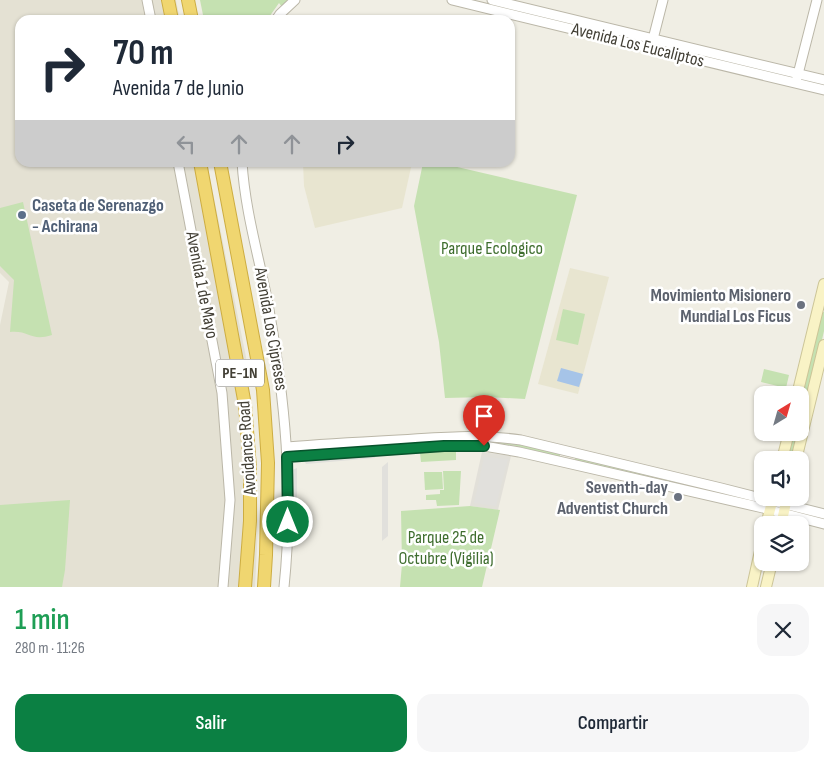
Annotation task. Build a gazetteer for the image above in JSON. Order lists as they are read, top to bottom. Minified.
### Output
{"streets":{"highway":["PE-1N","Avoidance Road"],"street":["Avenida Los Eucaliptos","Avenida 1 de Mayo","Avenida Los Cipreses"]},"parks":["Parque Ecologico","Parque 25 de Octubre (Vigilia)"],"places":["Caseta de Serenazgo - Achirana","Movimiento Misionero Mundial Los Ficus","Seventh-day Adventist Church"],"north":"top right","page":{"turn":["70 m","Avenida 7 de Junio"],"heading":["1 min","280 m · 11:26"],"buttons":["Salir","Compartir"]}}
